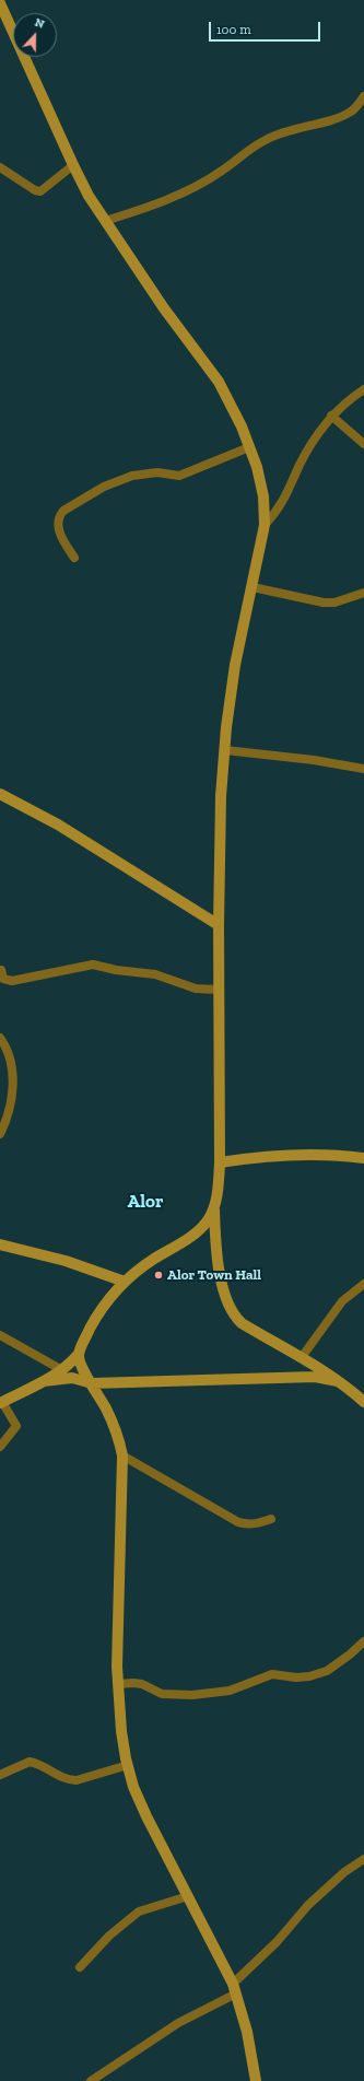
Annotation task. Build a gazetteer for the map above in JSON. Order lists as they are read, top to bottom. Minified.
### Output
{"districts":["Alor"],"places":["Alor Town Hall"],"scale_bar":"100 m","north":"top"}
